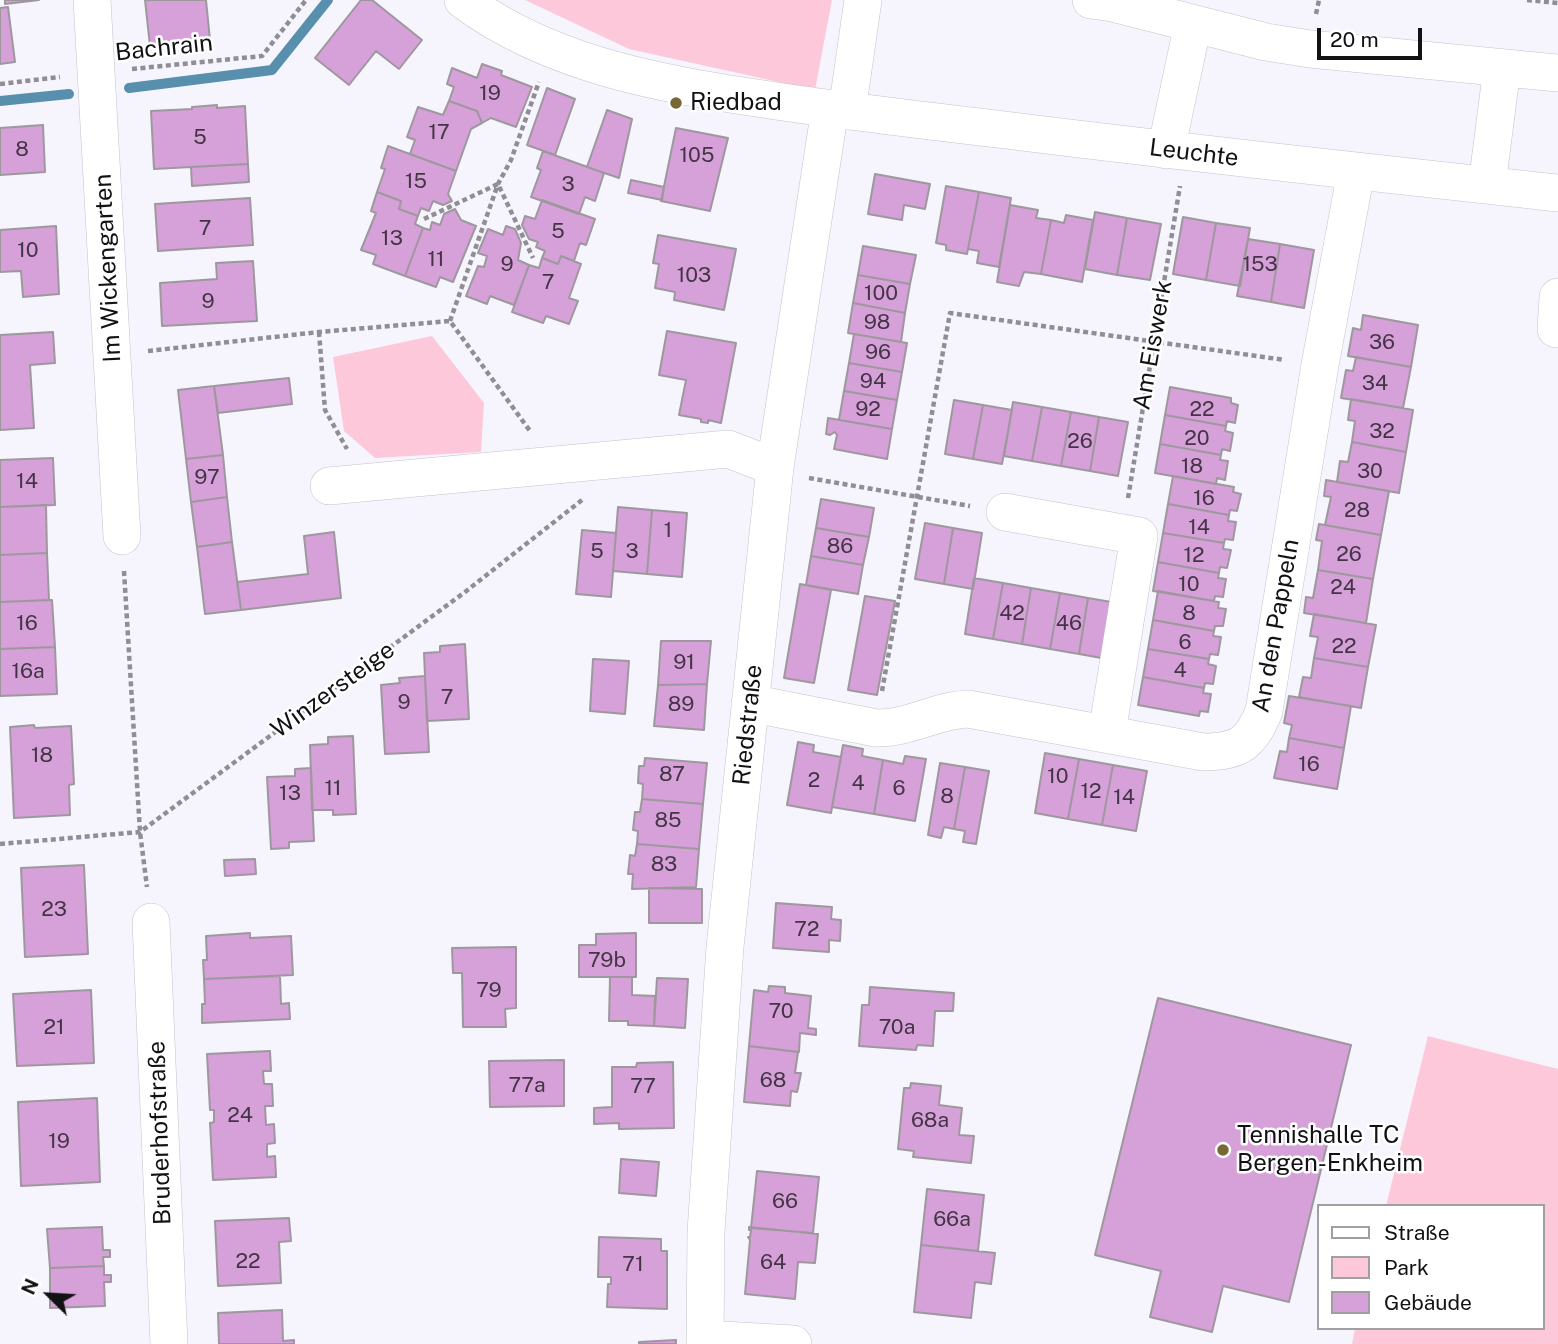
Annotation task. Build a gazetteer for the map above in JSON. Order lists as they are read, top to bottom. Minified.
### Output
{"streets":{"street":["Leuchte","Im Wickengarten","An den Pappeln","Riedstraße","Bruderhofstraße"],"path":["Bachrain","Am Eiswerk","Winzersteige"]},"crossings":[["Bachrain","Im Wickengarten"],["Leuchte","Am Eiswerk"],["Leuchte","An den Pappeln"],["Leuchte","Riedstraße"],["An den Pappeln","Riedstraße"]],"places":["Riedbad","Tennishalle TC Bergen-Enkheim"],"house_numbers":["19","17","5","8","105","15","3","7","5","13","10","11","9","153","103","7","100","9","98","36","96","94","34","92","22","32","20","26","18","30","97","14","16","28","14","1","86","5","3","26","12","10","24","42","8","16","46","6","22","91","4","16a","7","9","89","18","16","87","10","2","4","11","6","12","13","8","14","85","83","23","72","79b","79","70","21","70a","68","77a","77","24","68a","19","66","66a","22","64","71"],"legend":["Straße","Park","Gebäude"],"scale_bar":"20 m","north":"top left"}
